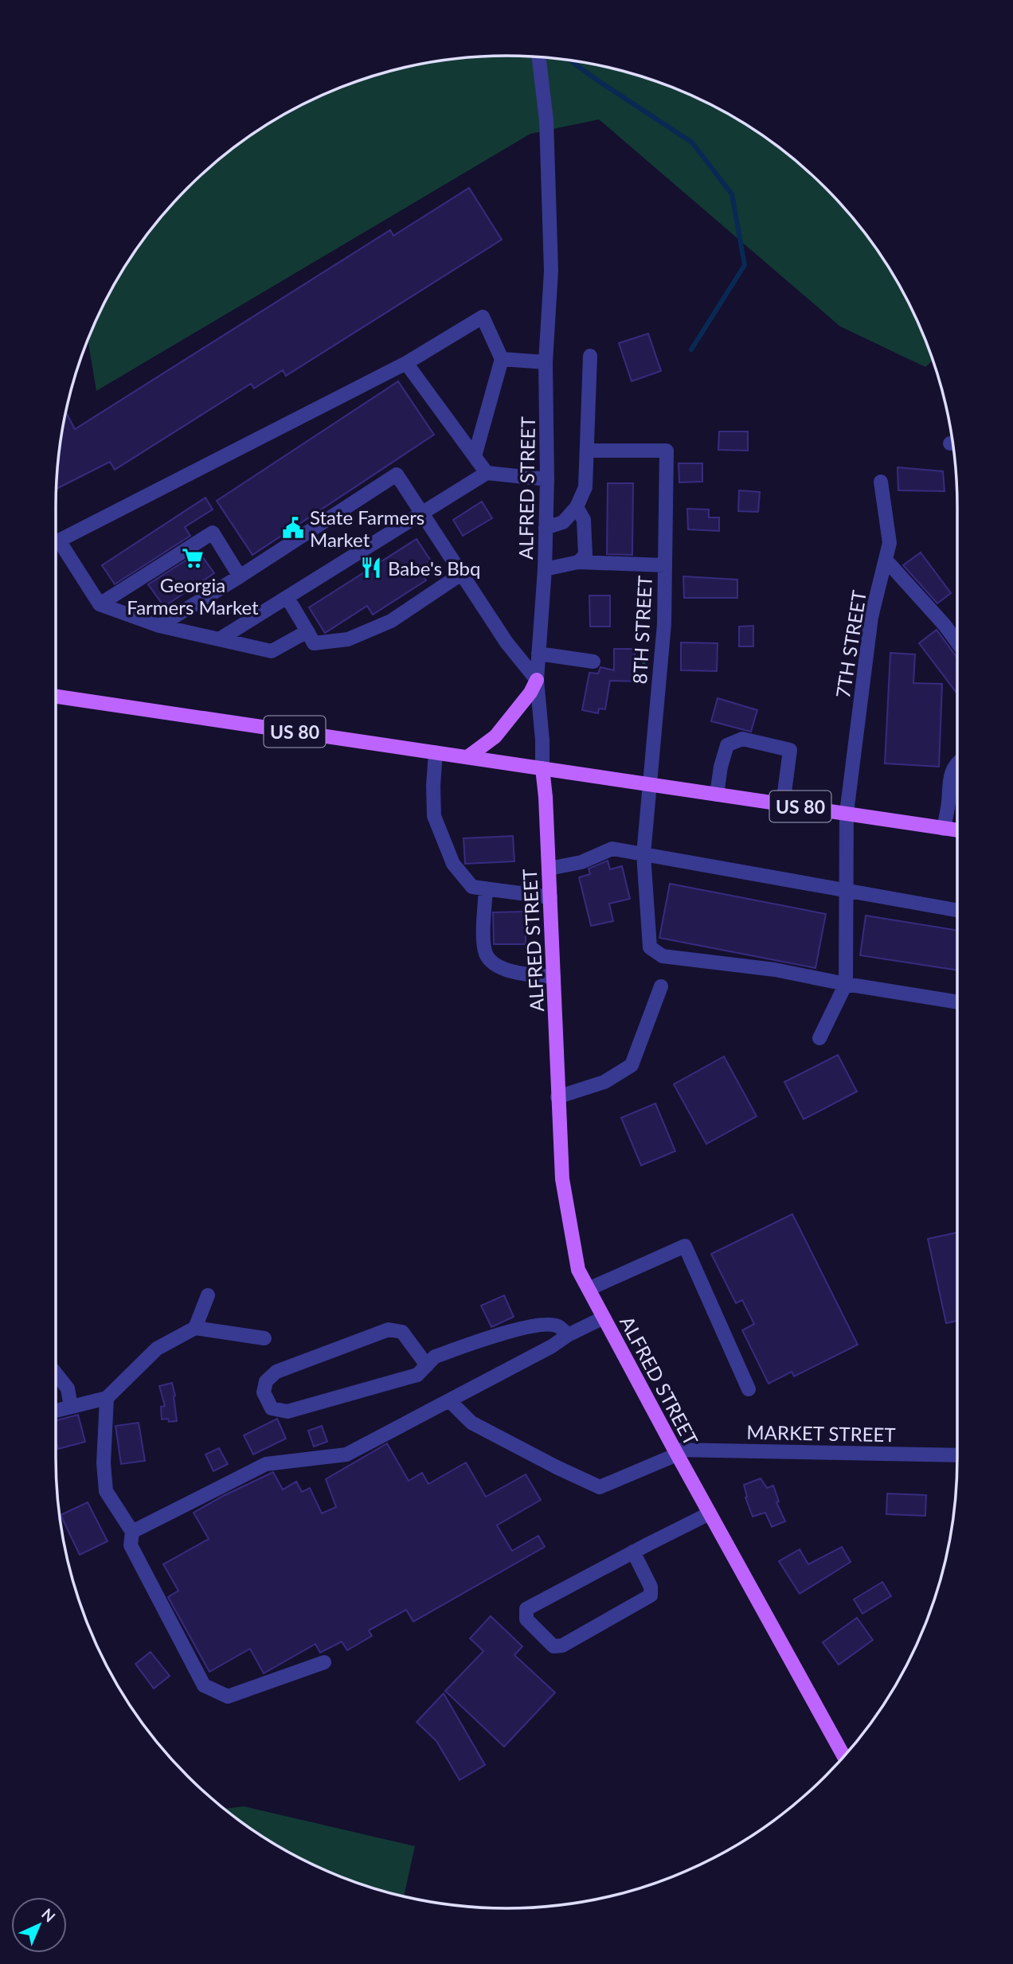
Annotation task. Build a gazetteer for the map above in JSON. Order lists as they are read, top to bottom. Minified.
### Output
{"streets":{"main road":["ALFRED STREET","US 80"],"street":["8TH STREET","7TH STREET","MARKET STREET"]},"crossings":[["ALFRED STREET","US 80"],["ALFRED STREET","MARKET STREET"],["8TH STREET","7TH STREET"],["8TH STREET","US 80"],["7TH STREET","US 80"]],"places":{"public building":["State Farmers Market"],"supermarket":["Georgia Farmers Market"],"restaurant":["Babe's Bbq"]},"north":"top right"}
